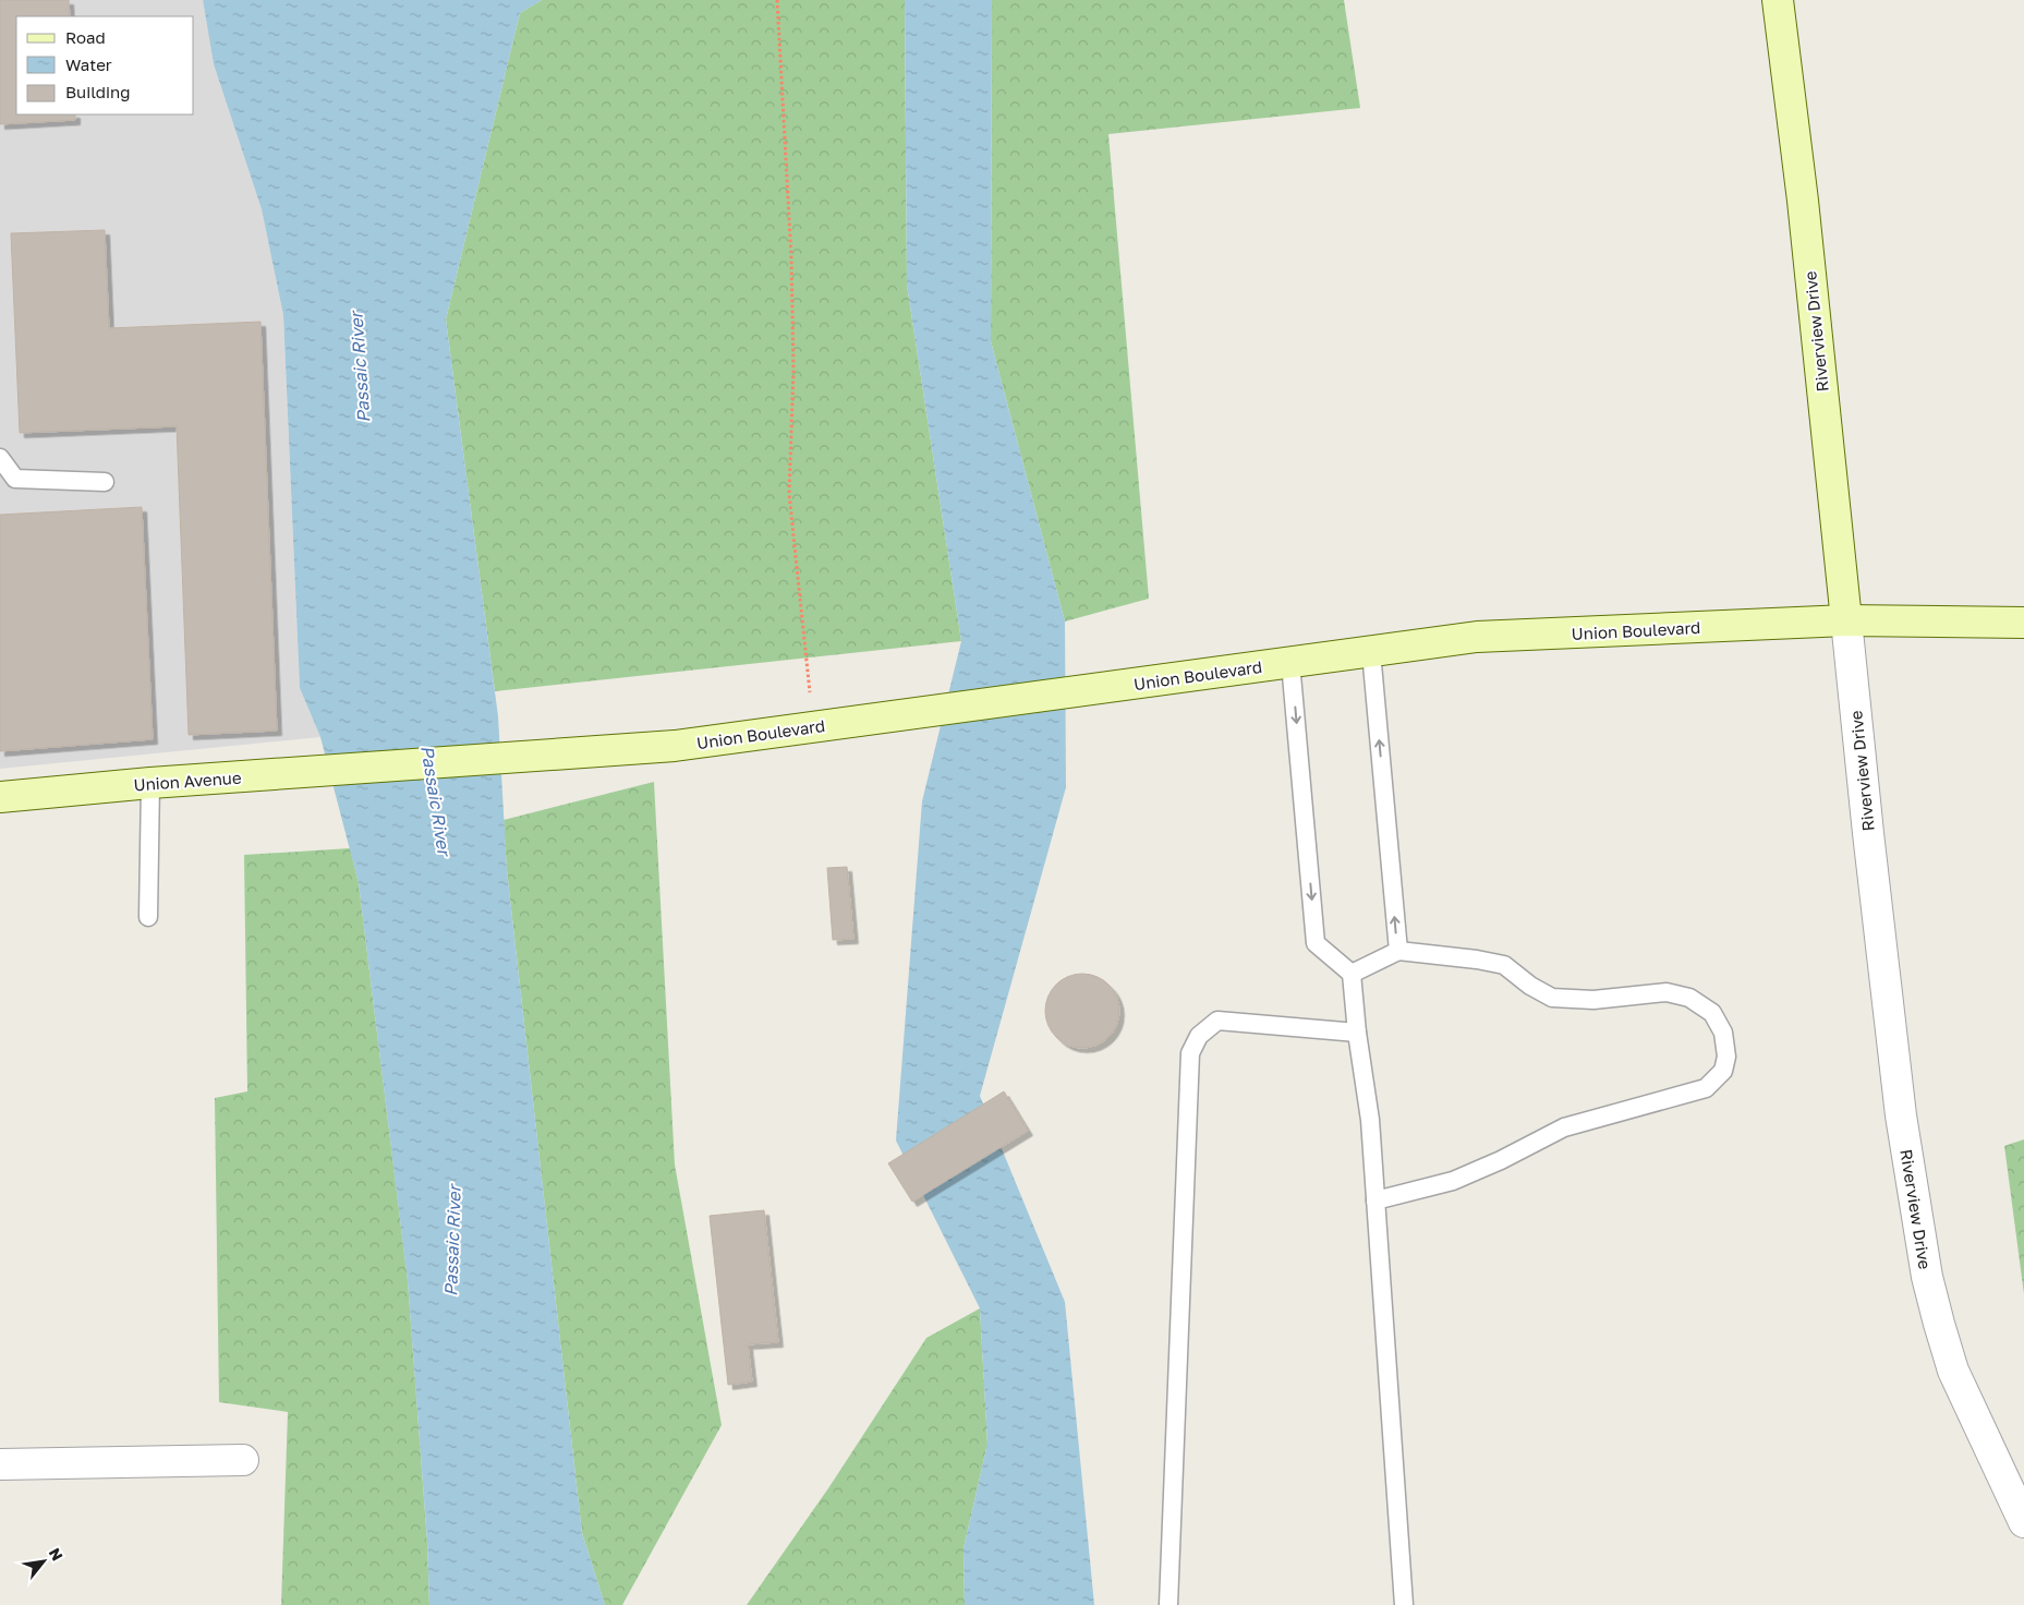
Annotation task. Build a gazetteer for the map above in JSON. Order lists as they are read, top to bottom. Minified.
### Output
{"streets":{"main road":["Riverview Drive","Union Boulevard","Union Avenue"]},"crossings":[["Riverview Drive","Union Boulevard"],["Union Boulevard","Union Avenue"]],"water":["Passaic River"],"legend":["Road","Water","Building"],"north":"top right"}
